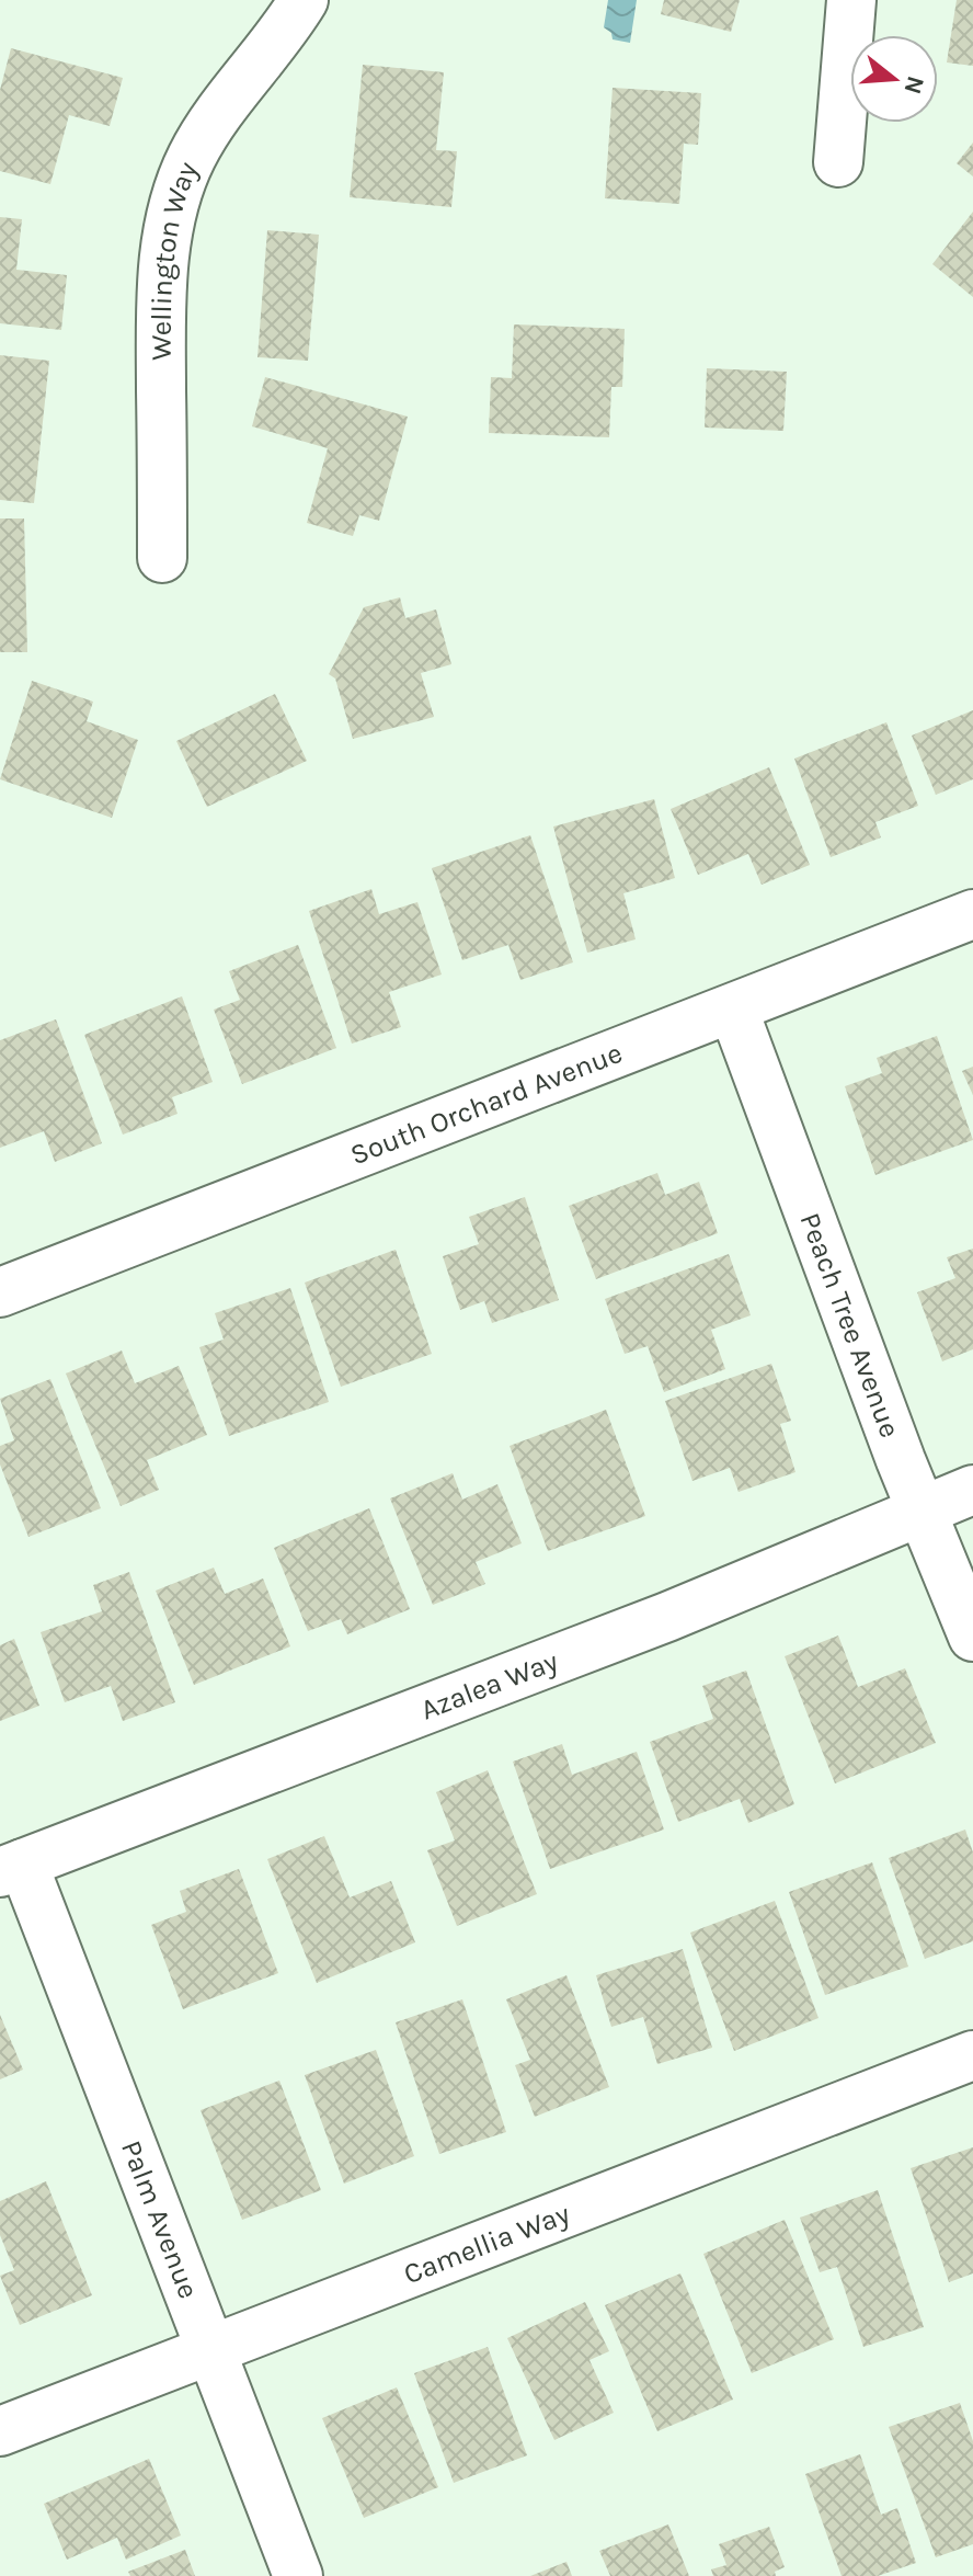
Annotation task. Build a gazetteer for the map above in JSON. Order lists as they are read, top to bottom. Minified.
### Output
{"streets":{"street":["Wellington Way","South Orchard Avenue","Peach Tree Avenue","Azalea Way","Palm Avenue","Camellia Way"]},"crossings":[["South Orchard Avenue","Peach Tree Avenue"],["Peach Tree Avenue","Azalea Way"],["Azalea Way","Palm Avenue"],["Palm Avenue","Camellia Way"]],"north":"right"}
